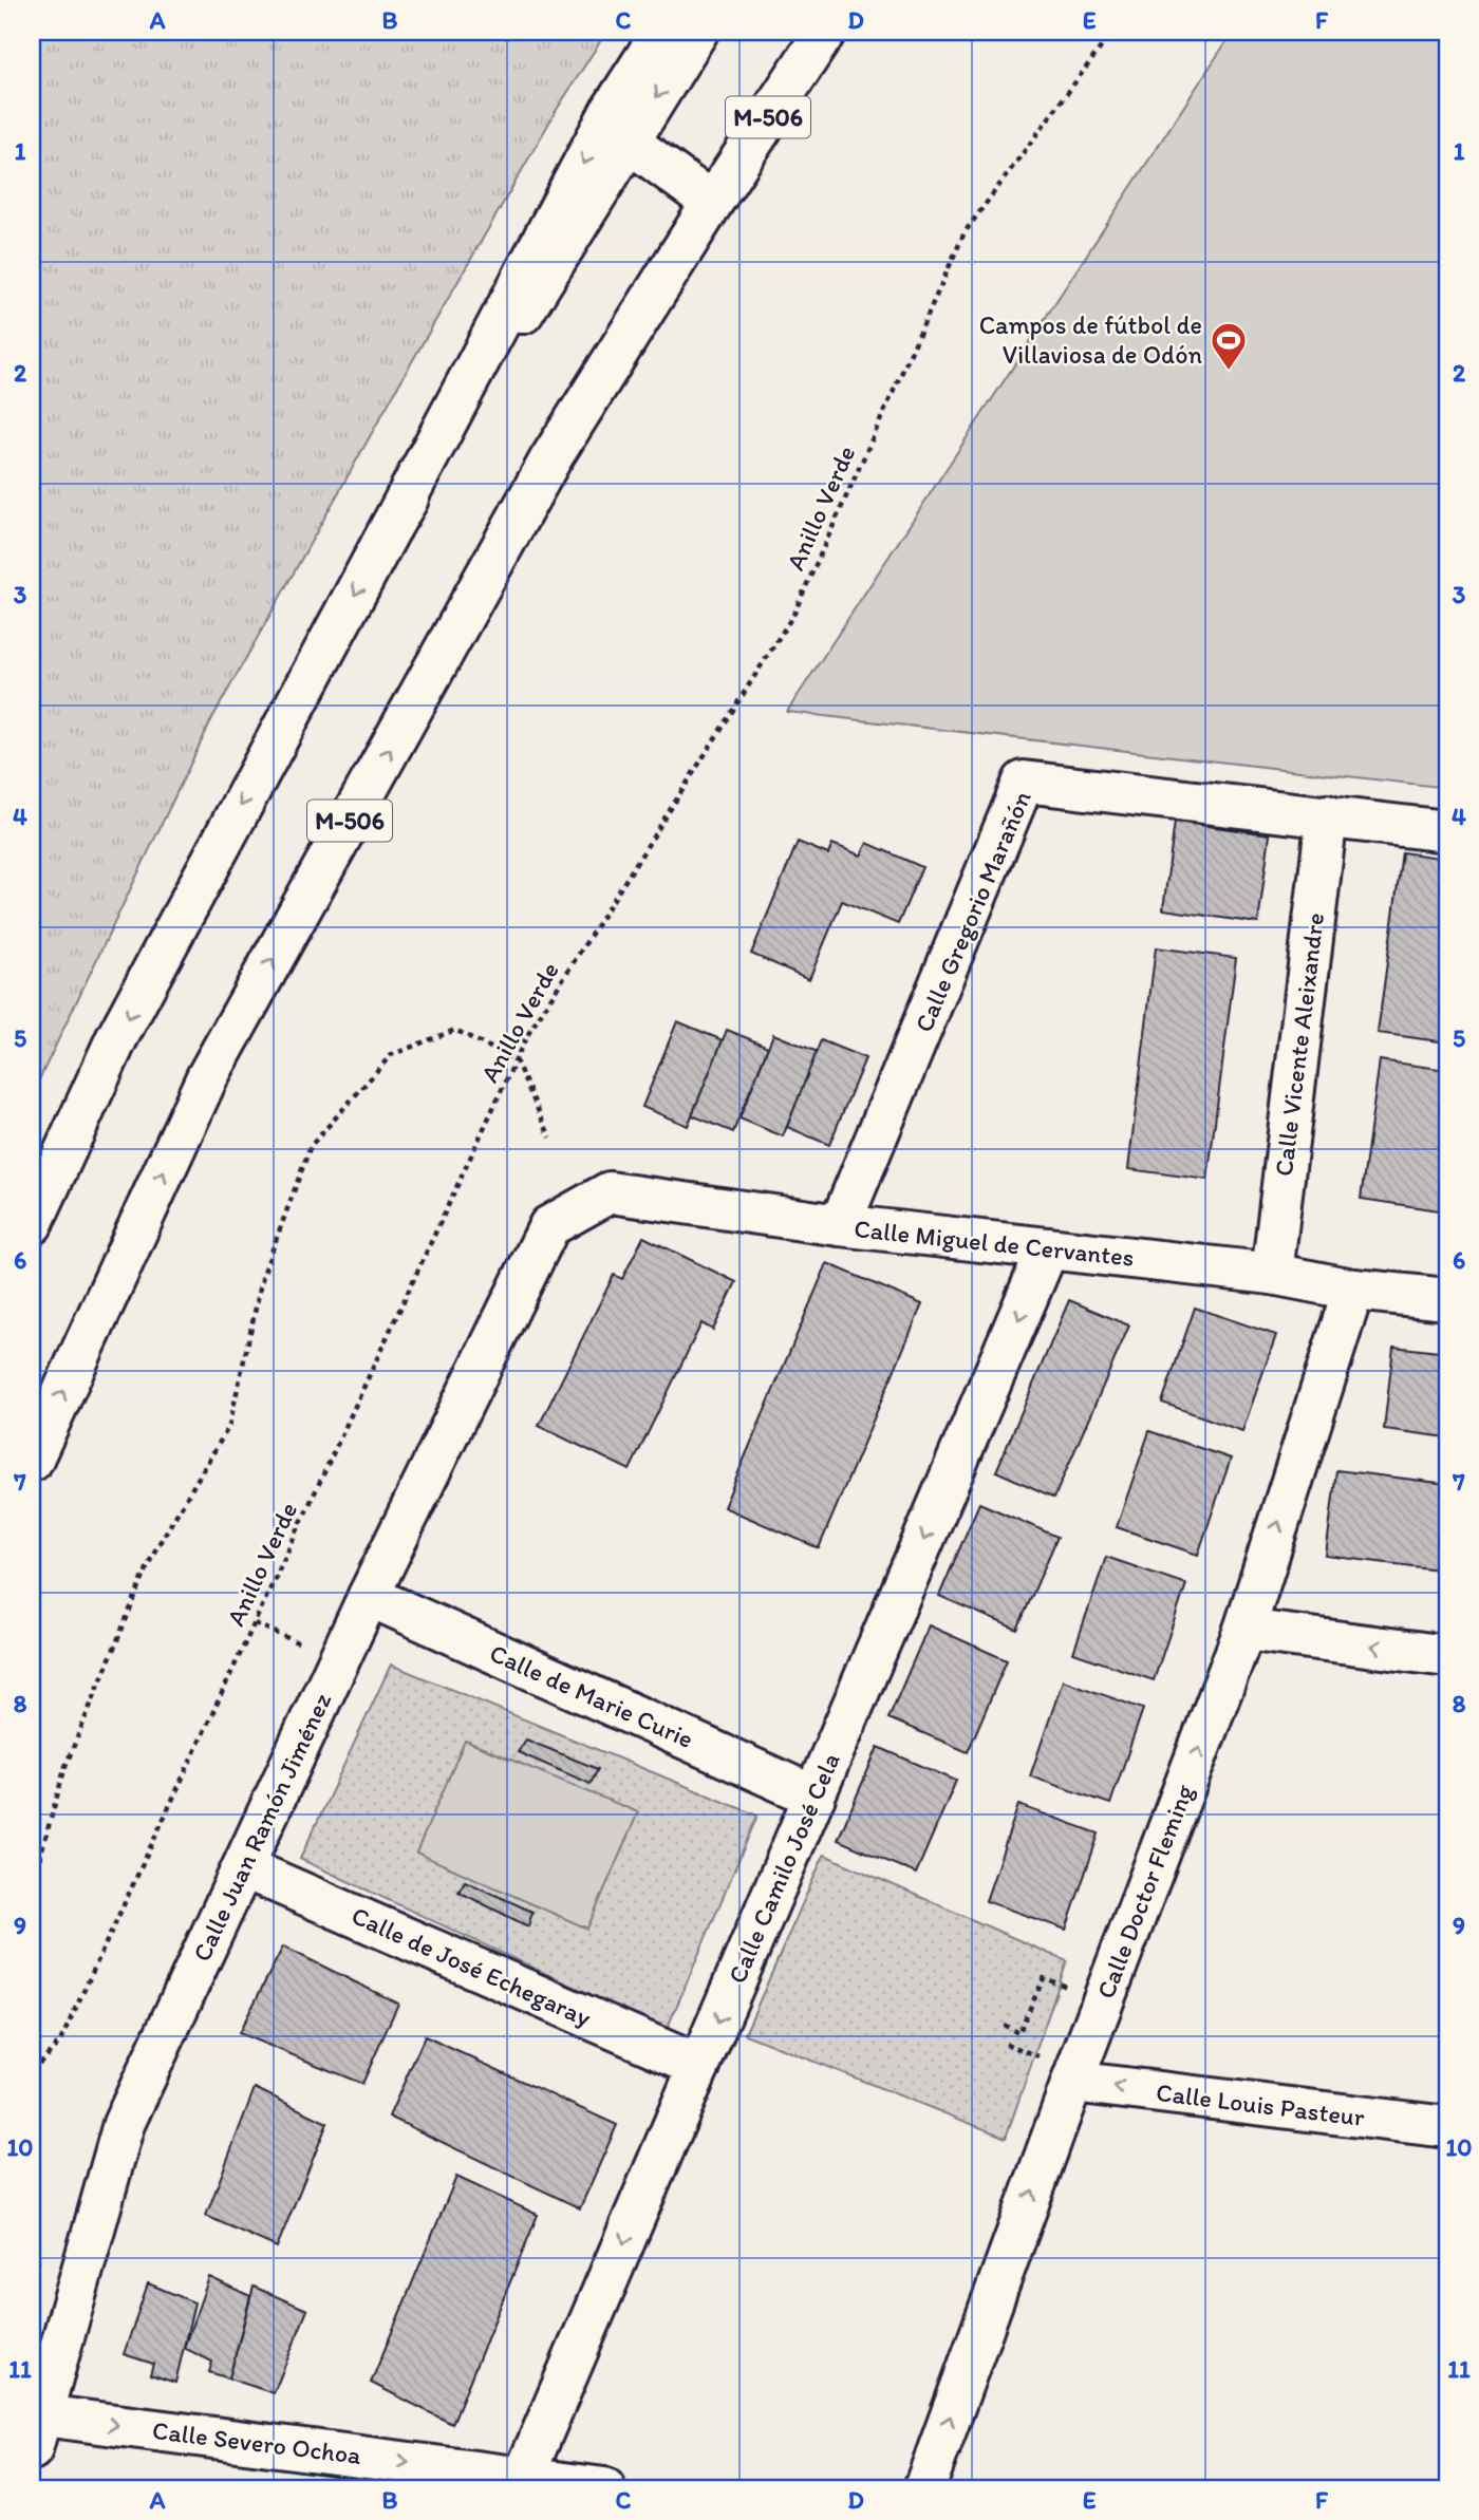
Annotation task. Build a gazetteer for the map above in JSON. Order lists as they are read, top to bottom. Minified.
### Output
{"streets":{"main road":["M-506","Calle Gregorio Marañón","Calle Vicente Aleixandre","Calle Miguel de Cervantes","Calle de Marie Curie","Calle Juan Ramón Jiménez","Calle Camilo José Cela","Calle Doctor Fleming","Calle de José Echegaray","Calle Louis Pasteur","Calle Severo Ochoa"],"path":["Anillo Verde"]},"crossings":[["Calle Gregorio Marañón","Calle Vicente Aleixandre"],["Calle Gregorio Marañón","Calle Miguel de Cervantes"],["Calle Vicente Aleixandre","Calle Miguel de Cervantes"],["Calle Miguel de Cervantes","Calle Juan Ramón Jiménez"],["Calle Miguel de Cervantes","Calle Camilo José Cela"],["Calle Miguel de Cervantes","Calle Doctor Fleming"],["Calle de Marie Curie","Calle Juan Ramón Jiménez"],["Calle de Marie Curie","Calle Camilo José Cela"],["Calle Juan Ramón Jiménez","Calle de José Echegaray"],["Calle Juan Ramón Jiménez","Calle Severo Ochoa"],["Calle Camilo José Cela","Calle de José Echegaray"],["Calle Camilo José Cela","Calle Severo Ochoa"],["Calle Doctor Fleming","Calle Louis Pasteur"]],"one_way":["Calle Camilo José Cela","Calle Doctor Fleming","Calle Louis Pasteur","Calle Severo Ochoa"],"places":{"sports":["Campos de fútbol de Villaviosa de Odón"]},"grid":{"columns":["A","B","C","D","E","F"],"rows":["1","2","3","4","5","6","7","8","9","10","11"]}}
